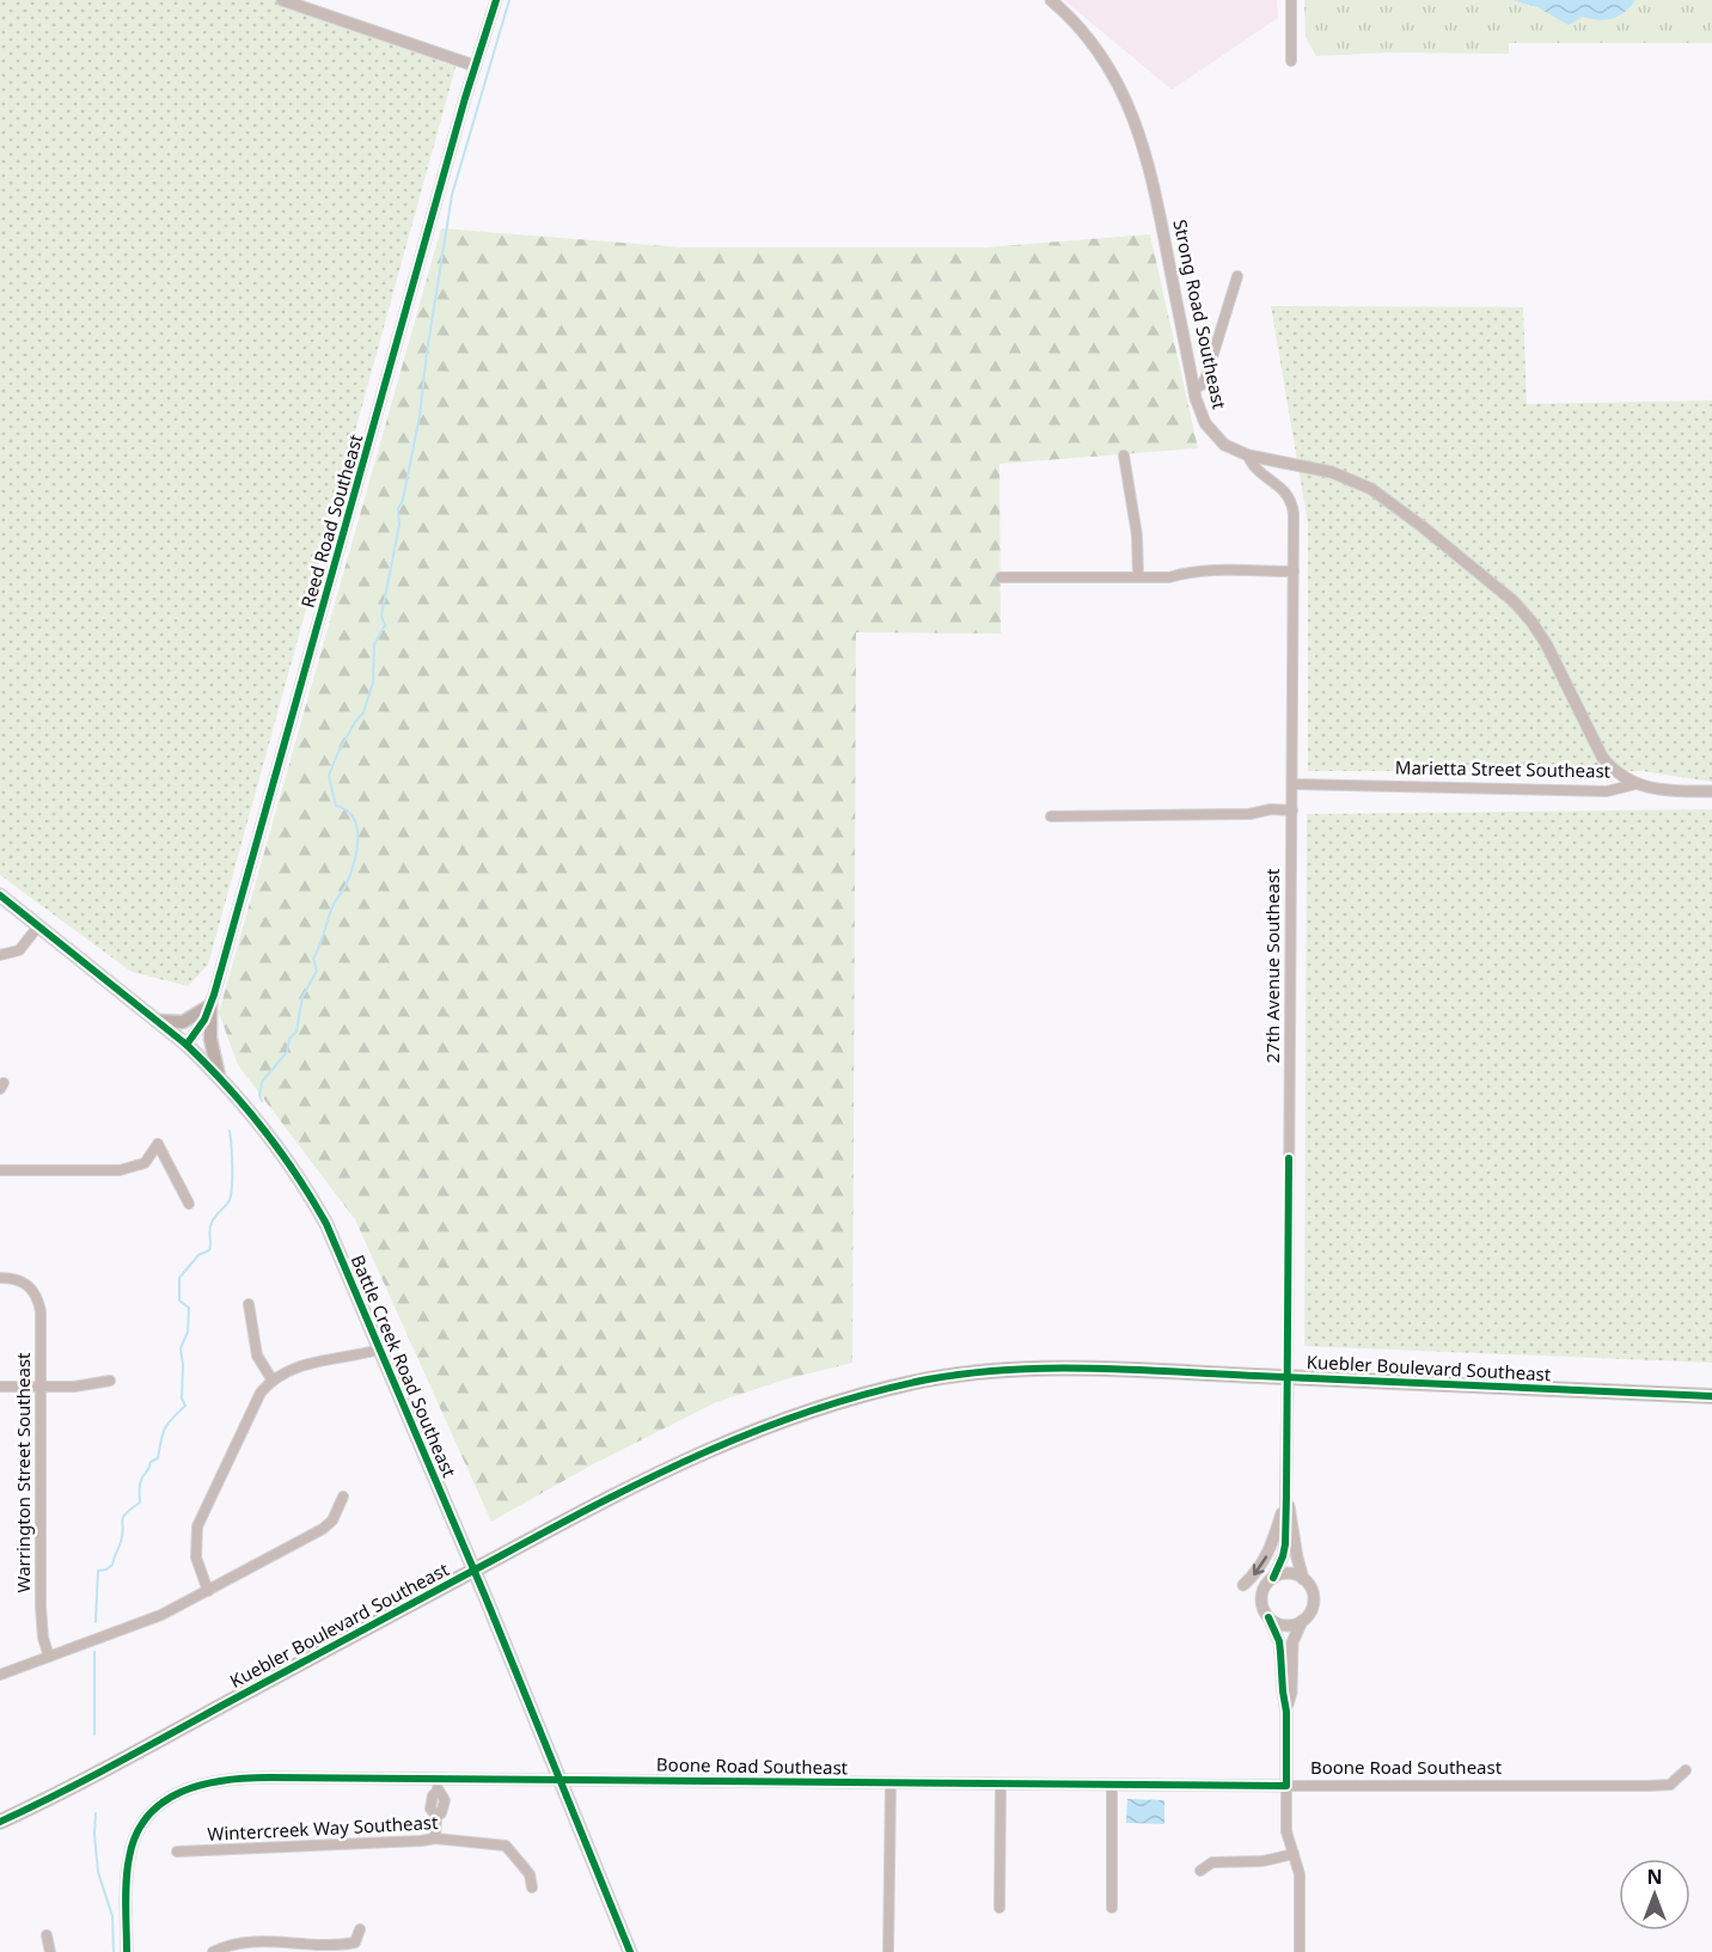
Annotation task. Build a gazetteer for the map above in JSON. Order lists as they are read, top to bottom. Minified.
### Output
{"streets":{"main road":["Battle Creek Road Southeast","Kuebler Boulevard Southeast"],"street":["Strong Road Southeast","Reed Road Southeast","Marietta Street Southeast","27th Avenue Southeast","Warrington Street Southeast","Boone Road Southeast","Wintercreek Way Southeast"]},"crossings":[["Strong Road Southeast","Marietta Street Southeast"],["Strong Road Southeast","27th Avenue Southeast"],["Reed Road Southeast","Battle Creek Road Southeast"],["Marietta Street Southeast","27th Avenue Southeast"],["27th Avenue Southeast","Kuebler Boulevard Southeast"],["Battle Creek Road Southeast","Kuebler Boulevard Southeast"],["Battle Creek Road Southeast","Boone Road Southeast"]],"north":"top"}
